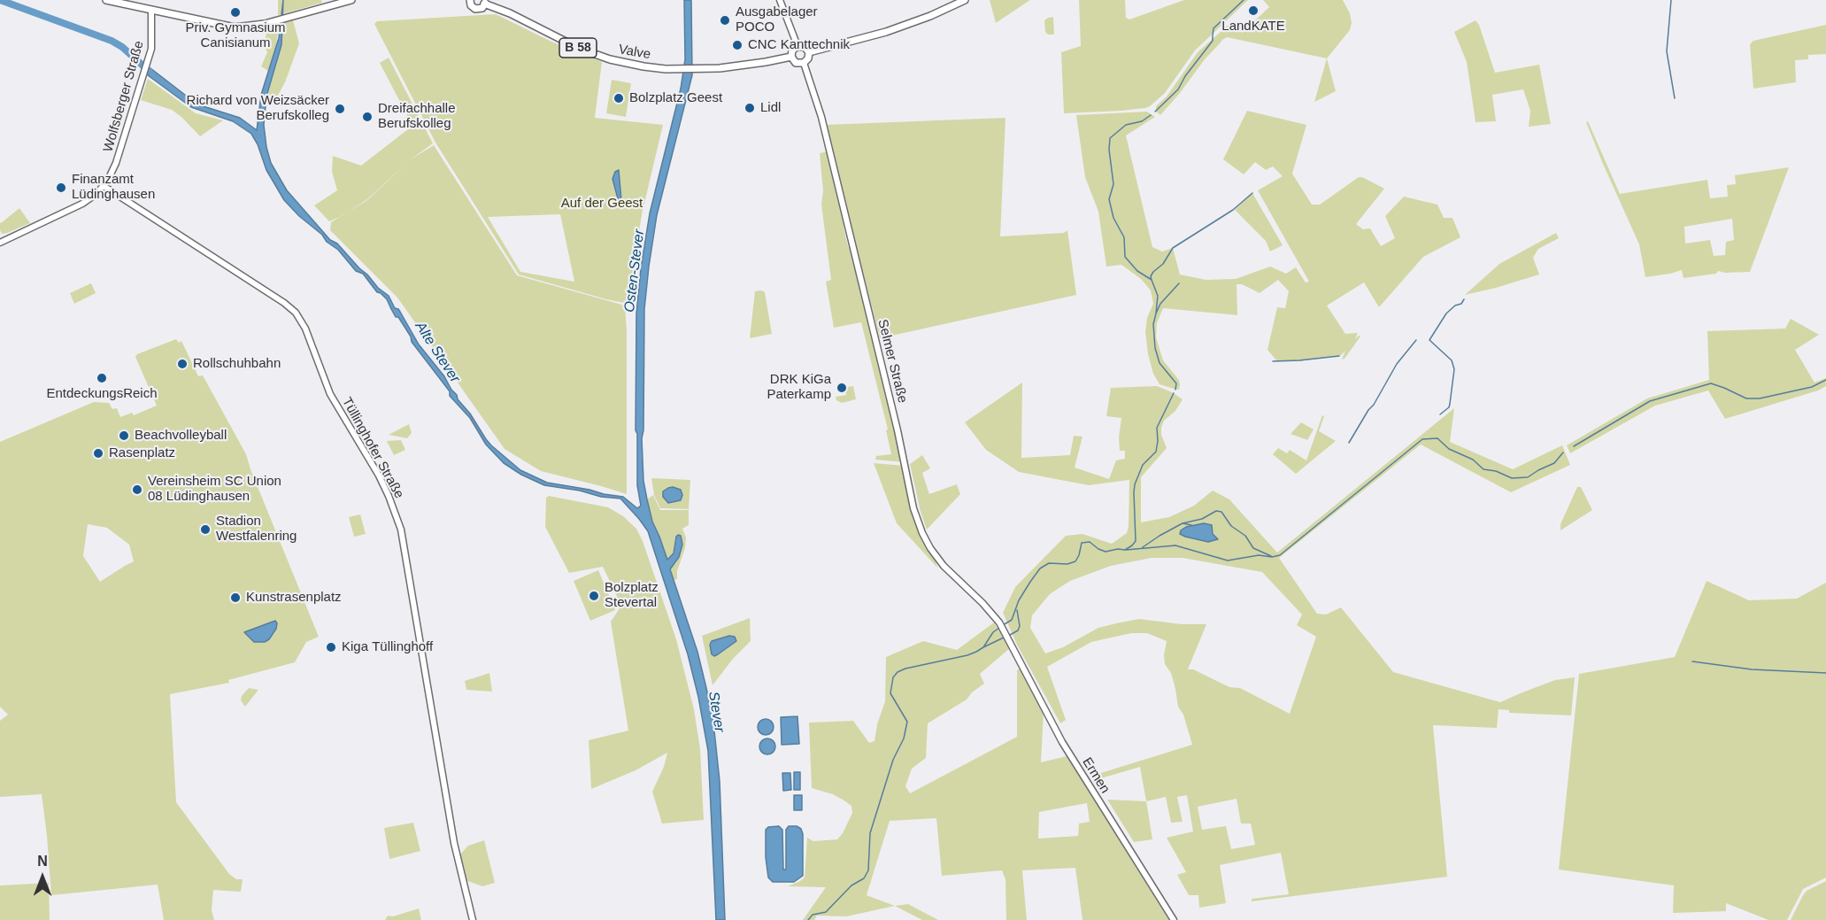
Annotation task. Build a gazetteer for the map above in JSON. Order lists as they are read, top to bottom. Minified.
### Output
{"streets":{"main road":["B 58","Valve","Wolfsberger Straße","Selmer Straße","Tüllinghofer Straße","Ermen"]},"crossings":[["B 58","Valve"],["Valve","Selmer Straße"],["Wolfsberger Straße","Tüllinghofer Straße"],["Selmer Straße","Ermen"]],"water":["Osten-Stever","Alte Stever","Stever"],"parks":["Auf der Geest"],"places":["LandKATE","Priv. Gymnasium Canisianum","Ausgabelager POCO","CNC Kanttechnik","Bolzplatz Geest","Lidl","Richard von Weizsäcker Berufskolleg","Dreifachhalle Berufskolleg","Finanzamt Lüdinghausen","Rollschuhbahn","EntdeckungsReich","DRK KiGa Paterkamp","Beachvolleyball","Rasenplatz","Vereinsheim SC Union 08 Lüdinghausen","Stadion Westfalenring","Bolzplatz Stevertal","Kunstrasenplatz","Kiga Tüllinghoff"],"north":"top"}
